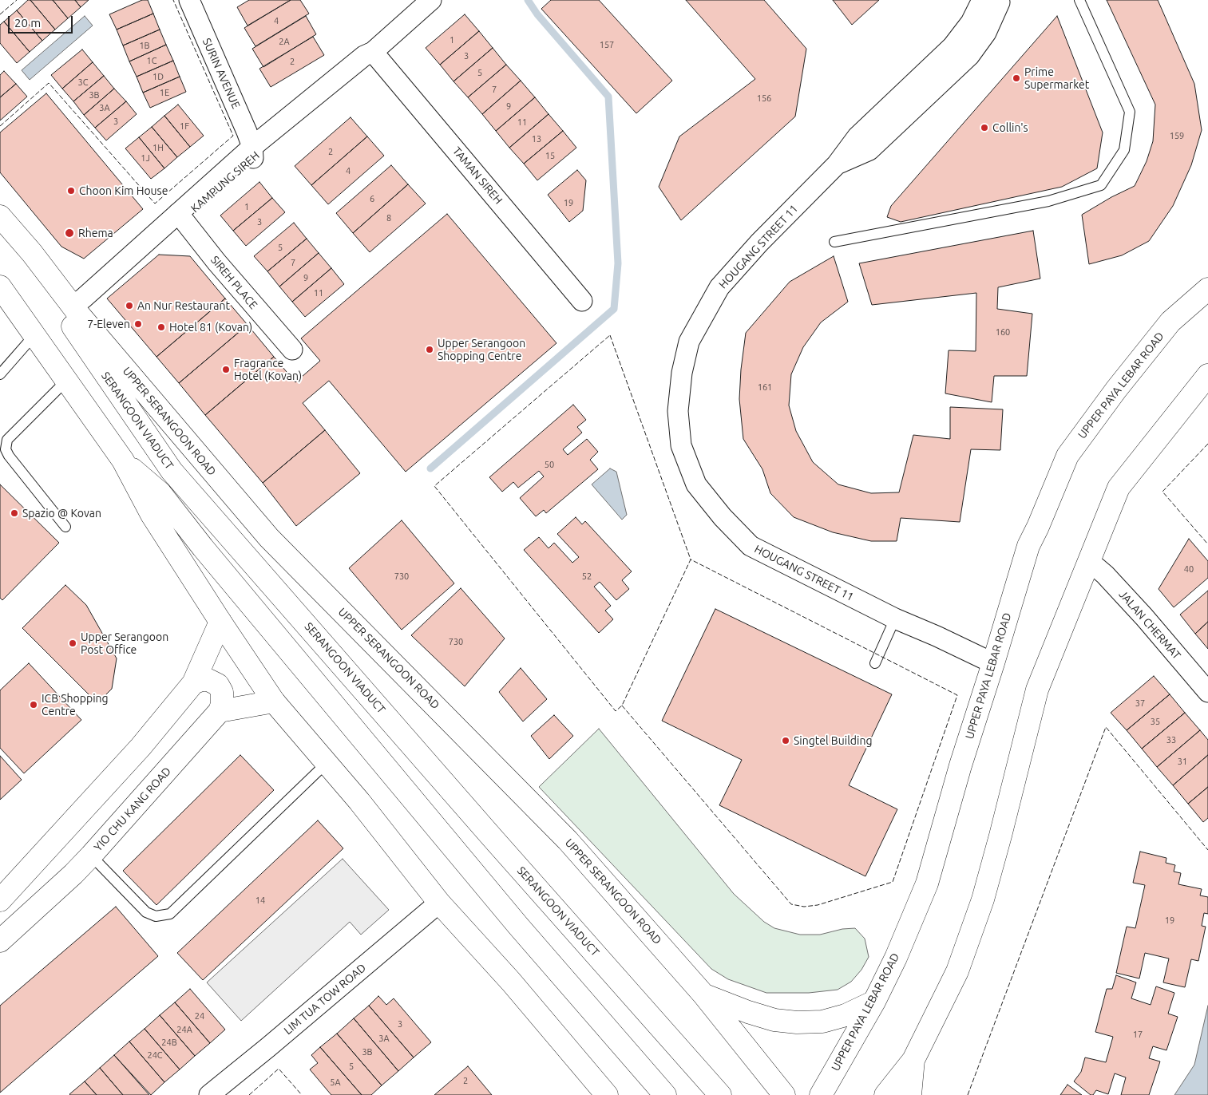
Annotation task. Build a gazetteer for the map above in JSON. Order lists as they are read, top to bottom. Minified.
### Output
{"streets":{"main road":["UPPER PAYA LEBAR ROAD","SERANGOON VIADUCT","UPPER SERANGOON ROAD","YIO CHU KANG ROAD"],"street":["SURIN AVENUE","TAMAN SIREH","KAMPUNG SIREH","HOUGANG STREET 11","SIREH PLACE","JALAN CHERMAT","LIM TUA TOW ROAD"]},"crossings":[["SURIN AVENUE","KAMPUNG SIREH"],["TAMAN SIREH","KAMPUNG SIREH"],["KAMPUNG SIREH","SIREH PLACE"],["KAMPUNG SIREH","UPPER SERANGOON ROAD"],["HOUGANG STREET 11","UPPER PAYA LEBAR ROAD"],["SERANGOON VIADUCT","UPPER SERANGOON ROAD"]],"places":["Prime Supermarket","Collin's","Choon Kim House","Rhema","An Nur Restaurant","7-Eleven","Hotel 81 (Kovan)","Upper Serangoon Shopping Centre","Fragrance Hotel (Kovan)","Spazio @ Kovan","Upper Serangoon Post Office","ICB Shopping Centre","Singtel Building"],"house_numbers":["4","1","2A","157","1B","3","1C","2","5","1D","3C","7","1E","3B","156","9","3A","3","11","1F","159","13","1H","2","15","1J","4","6","19","1","8","3","5","7","9","11","160","161","50","40","730","52","730","37","35","33","31","14","19","24","3","24A","17","3A","24B","3B","24C","5","2","5A"],"scale_bar":"20 m"}
